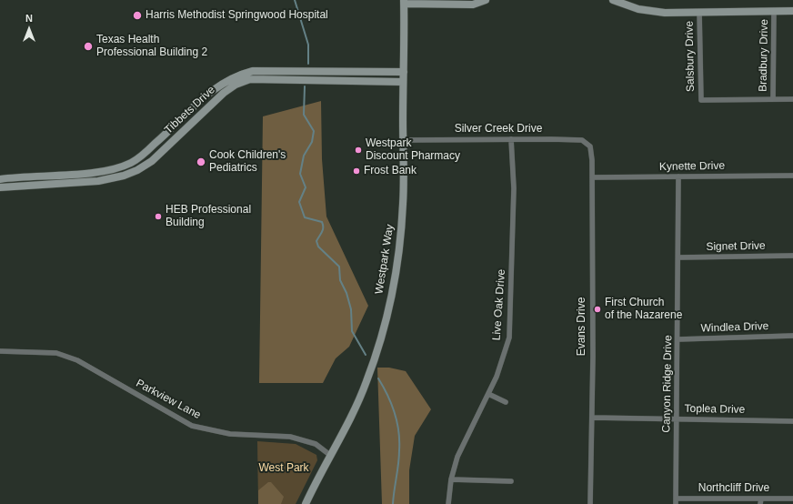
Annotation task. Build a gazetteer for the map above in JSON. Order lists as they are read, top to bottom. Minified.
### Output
{"streets":{"street":["Bradbury Drive","Salsbury Drive","Tibbets Drive","Silver Creek Drive","Kynette Drive","Signet Drive","Westpark Way","Live Oak Drive","Evans Drive","Windlea Drive","Canyon Ridge Drive","Parkview Lane","Toplea Drive","Northcliff Drive"]},"crossings":[["Bradbury Drive","Salsbury Drive"],["Tibbets Drive","Westpark Way"],["Silver Creek Drive","Westpark Way"],["Silver Creek Drive","Live Oak Drive"],["Silver Creek Drive","Evans Drive"],["Kynette Drive","Evans Drive"],["Kynette Drive","Canyon Ridge Drive"],["Signet Drive","Canyon Ridge Drive"],["Westpark Way","Parkview Lane"],["Evans Drive","Toplea Drive"],["Windlea Drive","Canyon Ridge Drive"],["Canyon Ridge Drive","Toplea Drive"],["Canyon Ridge Drive","Northcliff Drive"]],"parks":["West Park"],"places":["Harris Methodist Springwood Hospital","Texas Health Professional Building 2","Westpark Discount Pharmacy","Cook Children's Pediatrics","Frost Bank","HEB Professional Building","First Church of the Nazarene"],"north":"top"}
